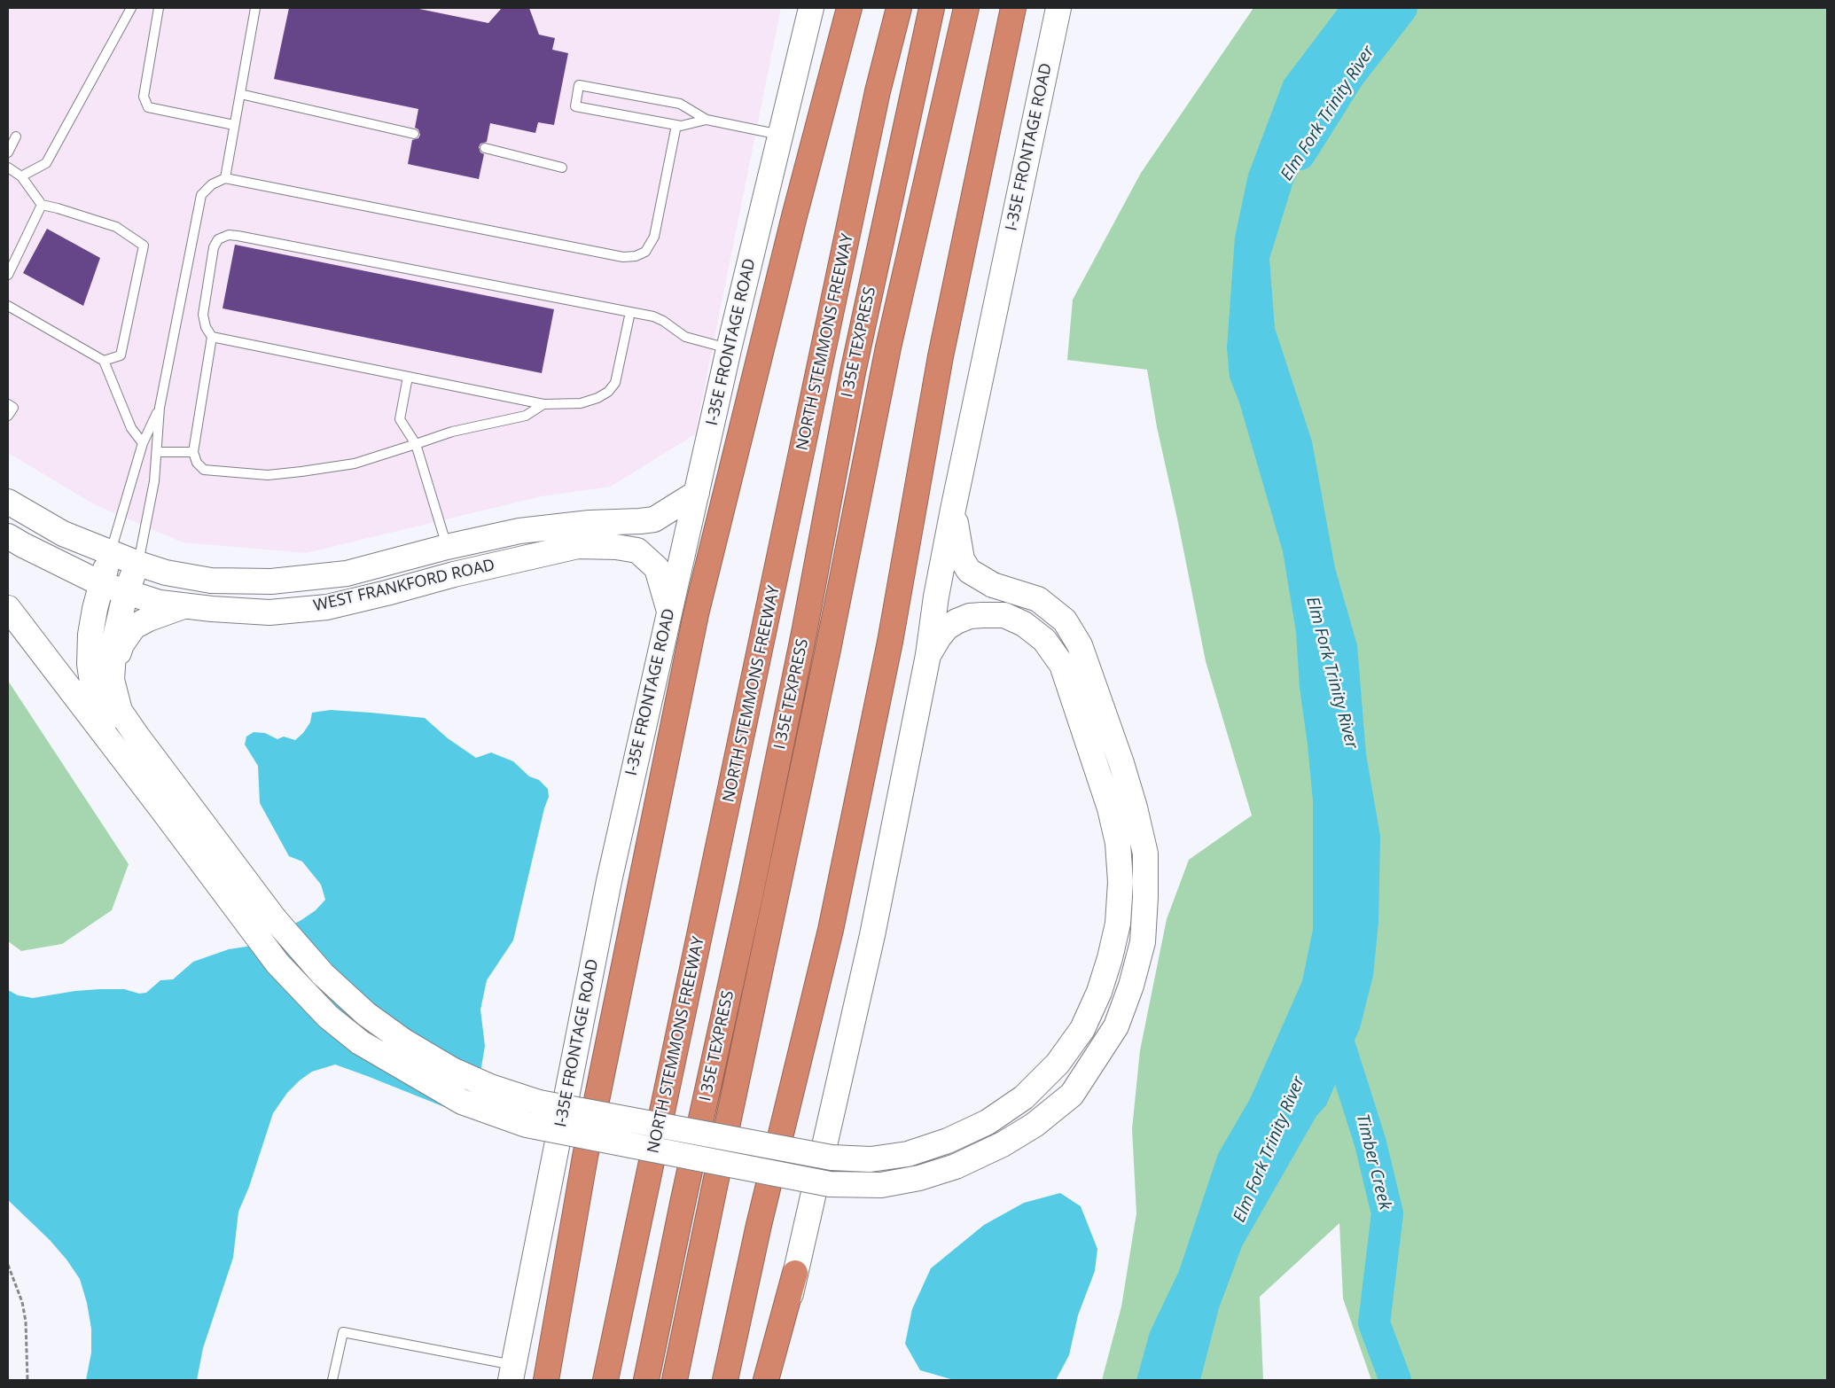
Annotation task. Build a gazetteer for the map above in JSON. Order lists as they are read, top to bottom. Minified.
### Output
{"streets":{"highway":["NORTH STEMMONS FREEWAY","I 35E TEXPRESS"],"main road":["I-35E FRONTAGE ROAD","WEST FRANKFORD ROAD"]},"crossings":[["I-35E FRONTAGE ROAD","WEST FRANKFORD ROAD"]],"water":["Elm Fork Trinity River","Timber Creek"]}
